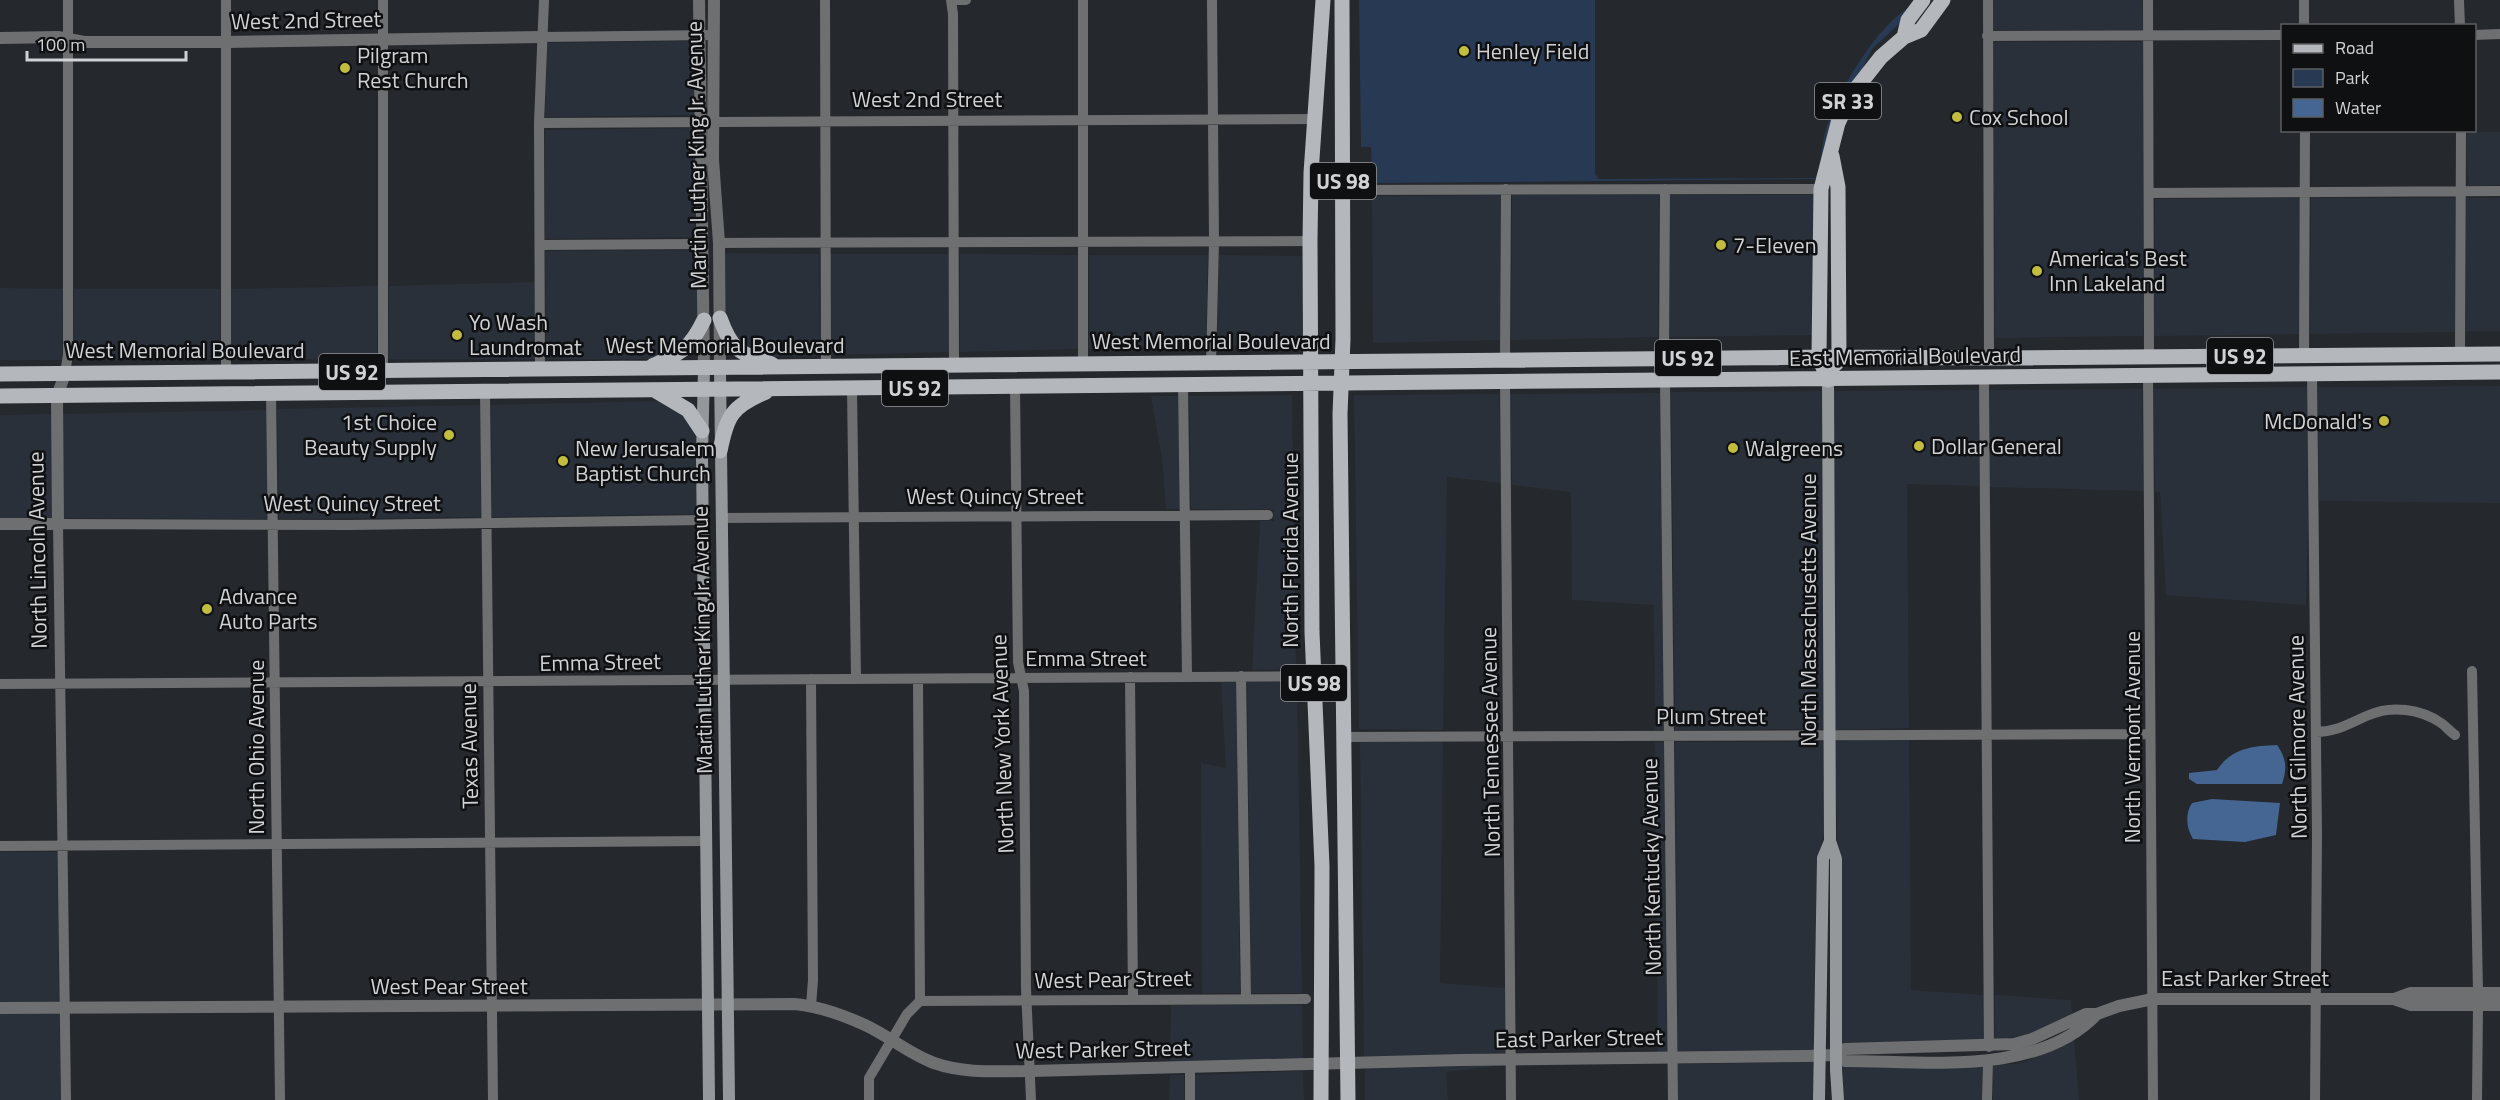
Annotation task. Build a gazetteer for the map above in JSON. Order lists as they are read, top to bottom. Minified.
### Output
{"streets":{"main road":["SR 33","Martin Luther King Jr. Avenue","US 98","West Memorial Boulevard","East Memorial Boulevard","US 92","North Florida Avenue","North Massachusetts Avenue"],"street":["West 2nd Street","West Quincy Street","North Lincoln Avenue","Emma Street","Plum Street","North Vermont Avenue","North Gilmore Avenue","North Tennessee Avenue","North New York Avenue","Texas Avenue","North Ohio Avenue","North Kentucky Avenue","East Parker Street","West Pear Street","West Parker Street"]},"crossings":[["West 2nd Street","Martin Luther King Jr. Avenue"],["West 2nd Street","North Lincoln Avenue"],["West 2nd Street","North Florida Avenue"],["SR 33","East Memorial Boulevard"],["SR 33","North Massachusetts Avenue"],["Martin Luther King Jr. Avenue","West Memorial Boulevard"],["Martin Luther King Jr. Avenue","West Quincy Street"],["Martin Luther King Jr. Avenue","Emma Street"],["Martin Luther King Jr. Avenue","West Pear Street"],["US 98","West Memorial Boulevard"],["US 98","East Memorial Boulevard"],["US 98","Emma Street"],["US 98","Plum Street"],["US 98","East Parker Street"],["West Memorial Boulevard","East Memorial Boulevard"],["West Memorial Boulevard","North Lincoln Avenue"],["West Memorial Boulevard","North Florida Avenue"],["West Memorial Boulevard","North New York Avenue"],["West Memorial Boulevard","Texas Avenue"],["West Memorial Boulevard","North Ohio Avenue"],["East Memorial Boulevard","North Florida Avenue"],["East Memorial Boulevard","North Massachusetts Avenue"],["East Memorial Boulevard","North Vermont Avenue"],["East Memorial Boulevard","North Gilmore Avenue"],["East Memorial Boulevard","North Tennessee Avenue"],["East Memorial Boulevard","North Kentucky Avenue"],["West Quincy Street","North Lincoln Avenue"],["West Quincy Street","North New York Avenue"],["West Quincy Street","Texas Avenue"],["West Quincy Street","North Ohio Avenue"],["North Lincoln Avenue","Emma Street"],["North Lincoln Avenue","West Pear Street"],["North Florida Avenue","Emma Street"],["North Florida Avenue","East Parker Street"],["North Florida Avenue","West Parker Street"],["North Massachusetts Avenue","Plum Street"],["North Massachusetts Avenue","East Parker Street"],["Emma Street","North New York Avenue"],["Emma Street","Texas Avenue"],["Emma Street","North Ohio Avenue"],["Plum Street","North Vermont Avenue"],["Plum Street","North Tennessee Avenue"],["Plum Street","North Kentucky Avenue"],["North Vermont Avenue","East Parker Street"],["North Gilmore Avenue","East Parker Street"],["North Tennessee Avenue","East Parker Street"],["North New York Avenue","West Pear Street"],["North New York Avenue","West Parker Street"],["Texas Avenue","West Pear Street"],["North Ohio Avenue","West Pear Street"],["North Kentucky Avenue","East Parker Street"],["East Parker Street","West Parker Street"],["West Pear Street","West Parker Street"]],"places":["Henley Field","Pilgram Rest Church","Cox School","7-Eleven","America's Best Inn Lakeland","Yo Wash Laundromat","McDonald's","1st Choice Beauty Supply","Dollar General","Walgreens","New Jerusalem Baptist Church","Advance Auto Parts"],"legend":["Road","Park","Water"],"scale_bar":"100 m"}
